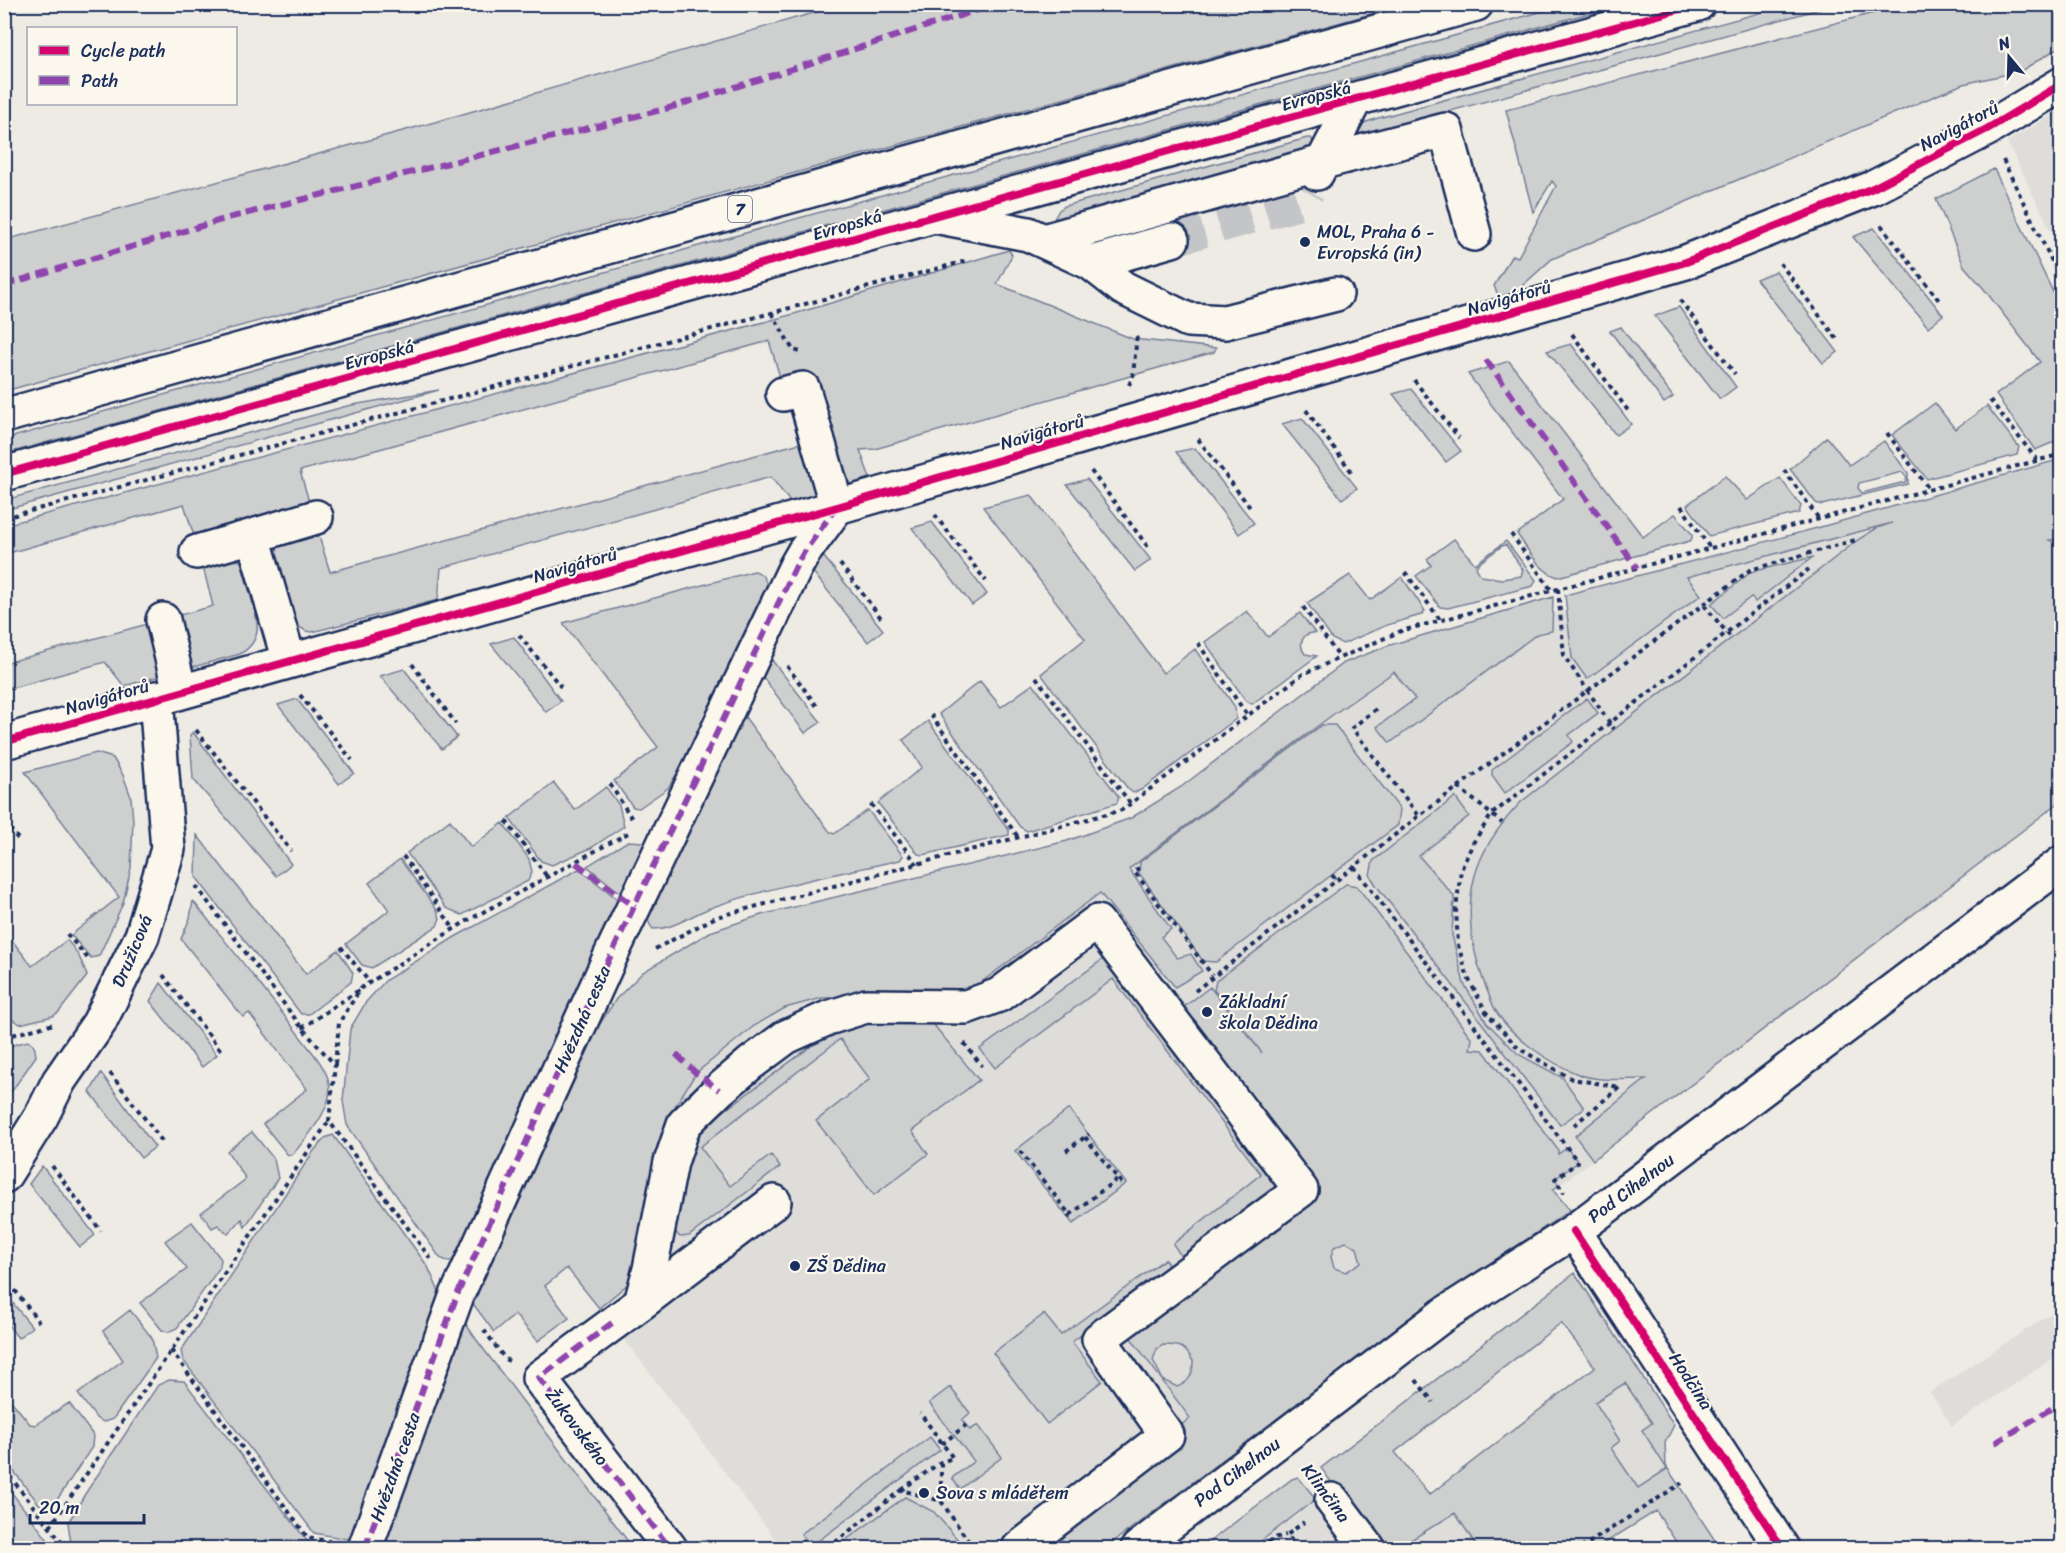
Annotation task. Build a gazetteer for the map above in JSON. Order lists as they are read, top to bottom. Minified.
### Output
{"streets":{"street":["Evropská","Navigátorů","7","Družicová","Hvězdná cesta","Pod Cihelnou","Hodčina","Žukovského","Klimčina"]},"crossings":[["Navigátorů","Družicová"],["Navigátorů","Hvězdná cesta"],["Pod Cihelnou","Hodčina"]],"places":["MOL, Praha 6 - Evropská (in)","Základní škola Dědina","ZŠ Dědina","Sova s mládětem"],"legend":["Cycle path","Path"],"scale_bar":"20 m","north":"top"}
